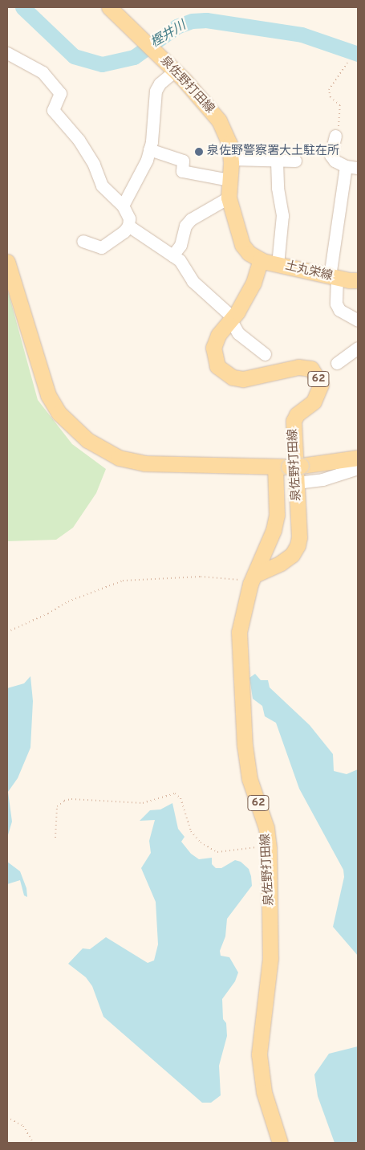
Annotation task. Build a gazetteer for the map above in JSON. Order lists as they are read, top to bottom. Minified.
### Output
{"streets":{"main road":["泉佐野打田線","土丸栄線","62"]},"crossings":[["泉佐野打田線","土丸栄線"]],"water":["樫井川"],"places":["泉佐野警察署大土駐在所"]}
